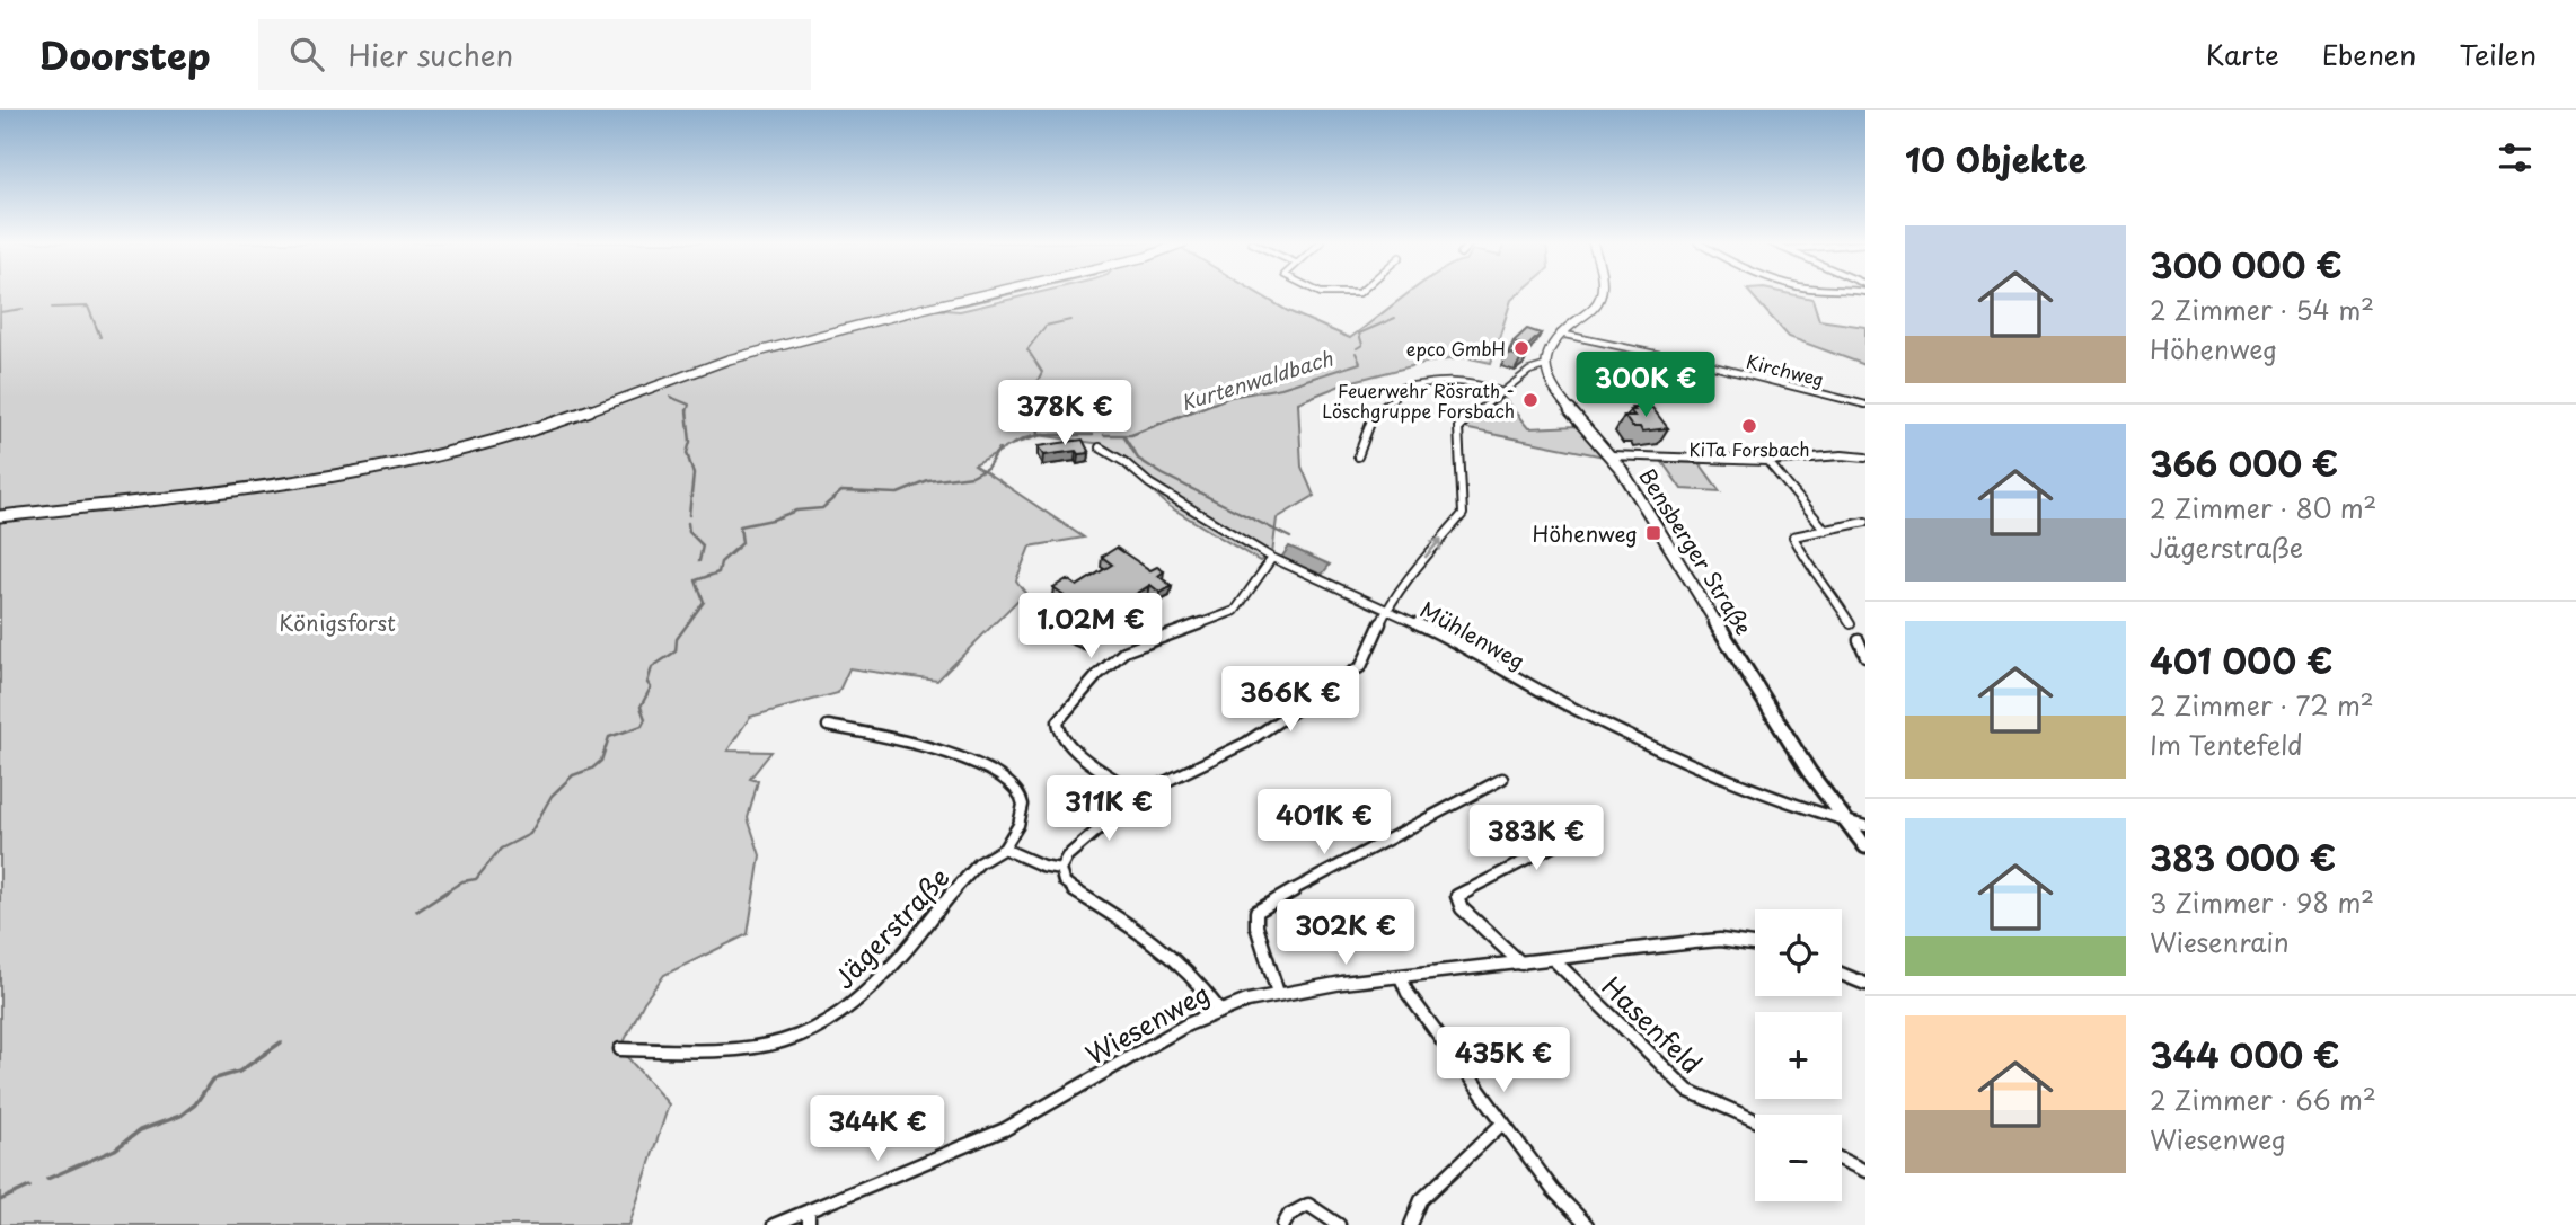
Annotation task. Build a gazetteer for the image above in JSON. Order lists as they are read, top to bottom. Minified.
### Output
{"streets":{"main road":["Bensberger Straße"],"street":["Kirchweg","Mühlenweg","Jägerstraße","Wiesenweg","Hasenfeld"]},"crossings":[["Bensberger Straße","Mühlenweg"],["Wiesenweg","Hasenfeld"]],"water":["Kurtenwaldbach"],"parks":["Königsforst"],"places":{"other":["epco GmbH","Feuerwehr Rösrath - Löschgruppe Forsbach","KiTa Forsbach"],"transit":["Höhenweg"]},"page":{"header":"Doorstep","search":"Hier suchen","nav":["Karte","Ebenen","Teilen"],"heading":"10 Objekte","list":[{"name":"300 000 €","note":"2 Zimmer · 54 m² · Höhenweg"},{"name":"366 000 €","note":"2 Zimmer · 80 m² · Jägerstraße"},{"name":"401 000 €","note":"2 Zimmer · 72 m² · Im Tentefeld"},{"name":"383 000 €","note":"3 Zimmer · 98 m² · Wiesenrain"},{"name":"344 000 €","note":"2 Zimmer · 66 m² · Wiesenweg"}],"price":["300K €","378K €","1.02M €","366K €","311K €","401K €","383K €","302K €","435K €","344K €"],"map_buttons":["+","−"]}}
